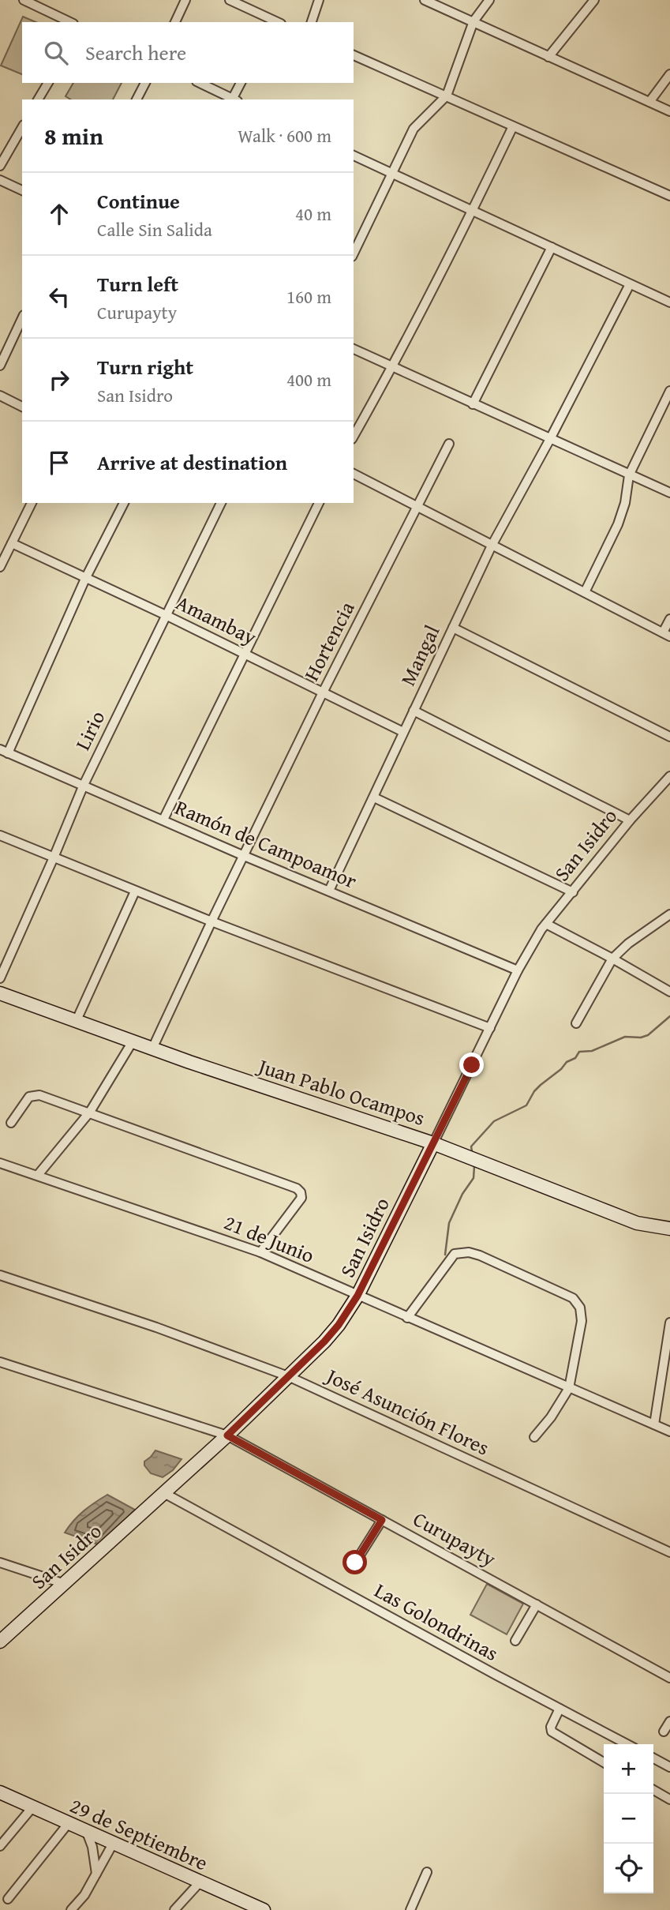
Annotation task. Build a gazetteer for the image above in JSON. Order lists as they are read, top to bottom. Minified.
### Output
{"streets":{"street":["Amambay","Hortencia","Mangal","Lirio","Ramón de Campoamor","San Isidro","Juan Pablo Ocampos","21 de Junio","José Asunción Flores","Curupayty","Las Golondrinas","29 de Septiembre"]},"crossings":[["Amambay","Hortencia"],["Amambay","Mangal"],["Amambay","Lirio"],["Hortencia","Ramón de Campoamor"],["Hortencia","Juan Pablo Ocampos"],["Mangal","Ramón de Campoamor"],["Lirio","Ramón de Campoamor"],["Ramón de Campoamor","San Isidro"],["San Isidro","Juan Pablo Ocampos"],["San Isidro","21 de Junio"],["San Isidro","José Asunción Flores"],["San Isidro","Curupayty"],["San Isidro","Las Golondrinas"]],"page":{"search":"Search here","heading":["8 min","Walk · 600 m"],"list":[["Continue","Calle Sin Salida","40 m"],["Turn left","Curupayty","160 m"],["Turn right","San Isidro","400 m"],"Arrive at destination"],"map_buttons":["+","−"]}}
